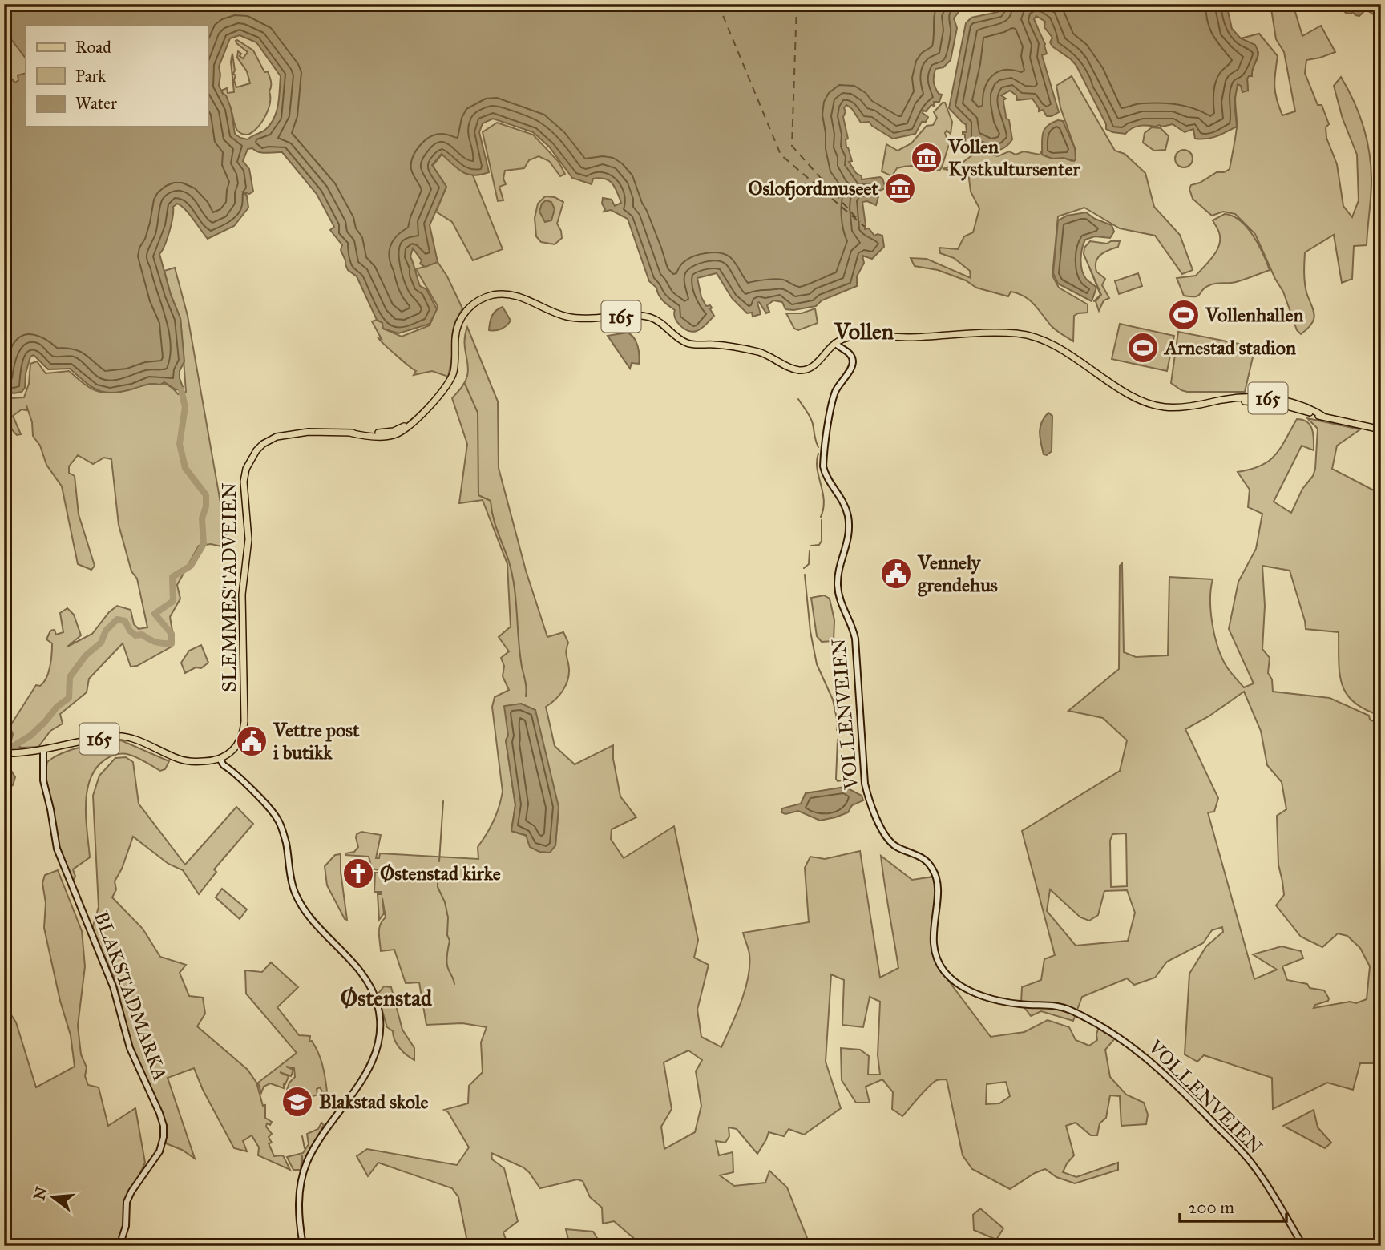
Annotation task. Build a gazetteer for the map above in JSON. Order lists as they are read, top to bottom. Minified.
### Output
{"streets":{"main road":["165","SLEMMESTADVEIEN","VOLLENVEIEN","BLAKSTADMARKA"]},"crossings":[["165","SLEMMESTADVEIEN"],["165","VOLLENVEIEN"],["165","BLAKSTADMARKA"],["SLEMMESTADVEIEN","VOLLENVEIEN"]],"districts":["Vollen","Østenstad"],"places":{"museum":["Vollen Kystkultursenter","Oslofjordmuseet"],"sports":["Vollenhallen","Arnestad stadion"],"public building":["Vennely grendehus","Vettre post i butikk"],"church":["Østenstad kirke"],"school or university":["Blakstad skole"]},"legend":["Road","Park","Water"],"scale_bar":"200 m","north":"left"}
